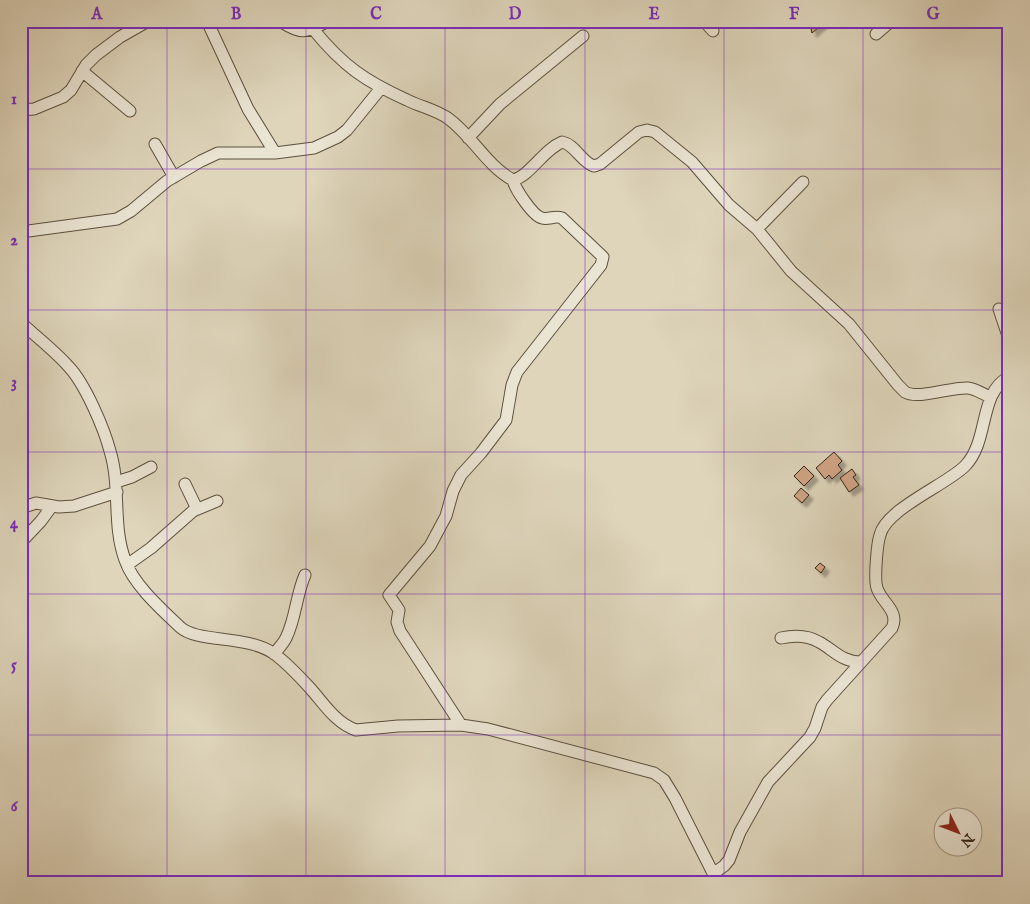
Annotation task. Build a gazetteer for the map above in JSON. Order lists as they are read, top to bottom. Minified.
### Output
{"north":"bottom right","grid":{"columns":["A","B","C","D","E","F","G"],"rows":["1","2","3","4","5","6"]}}
